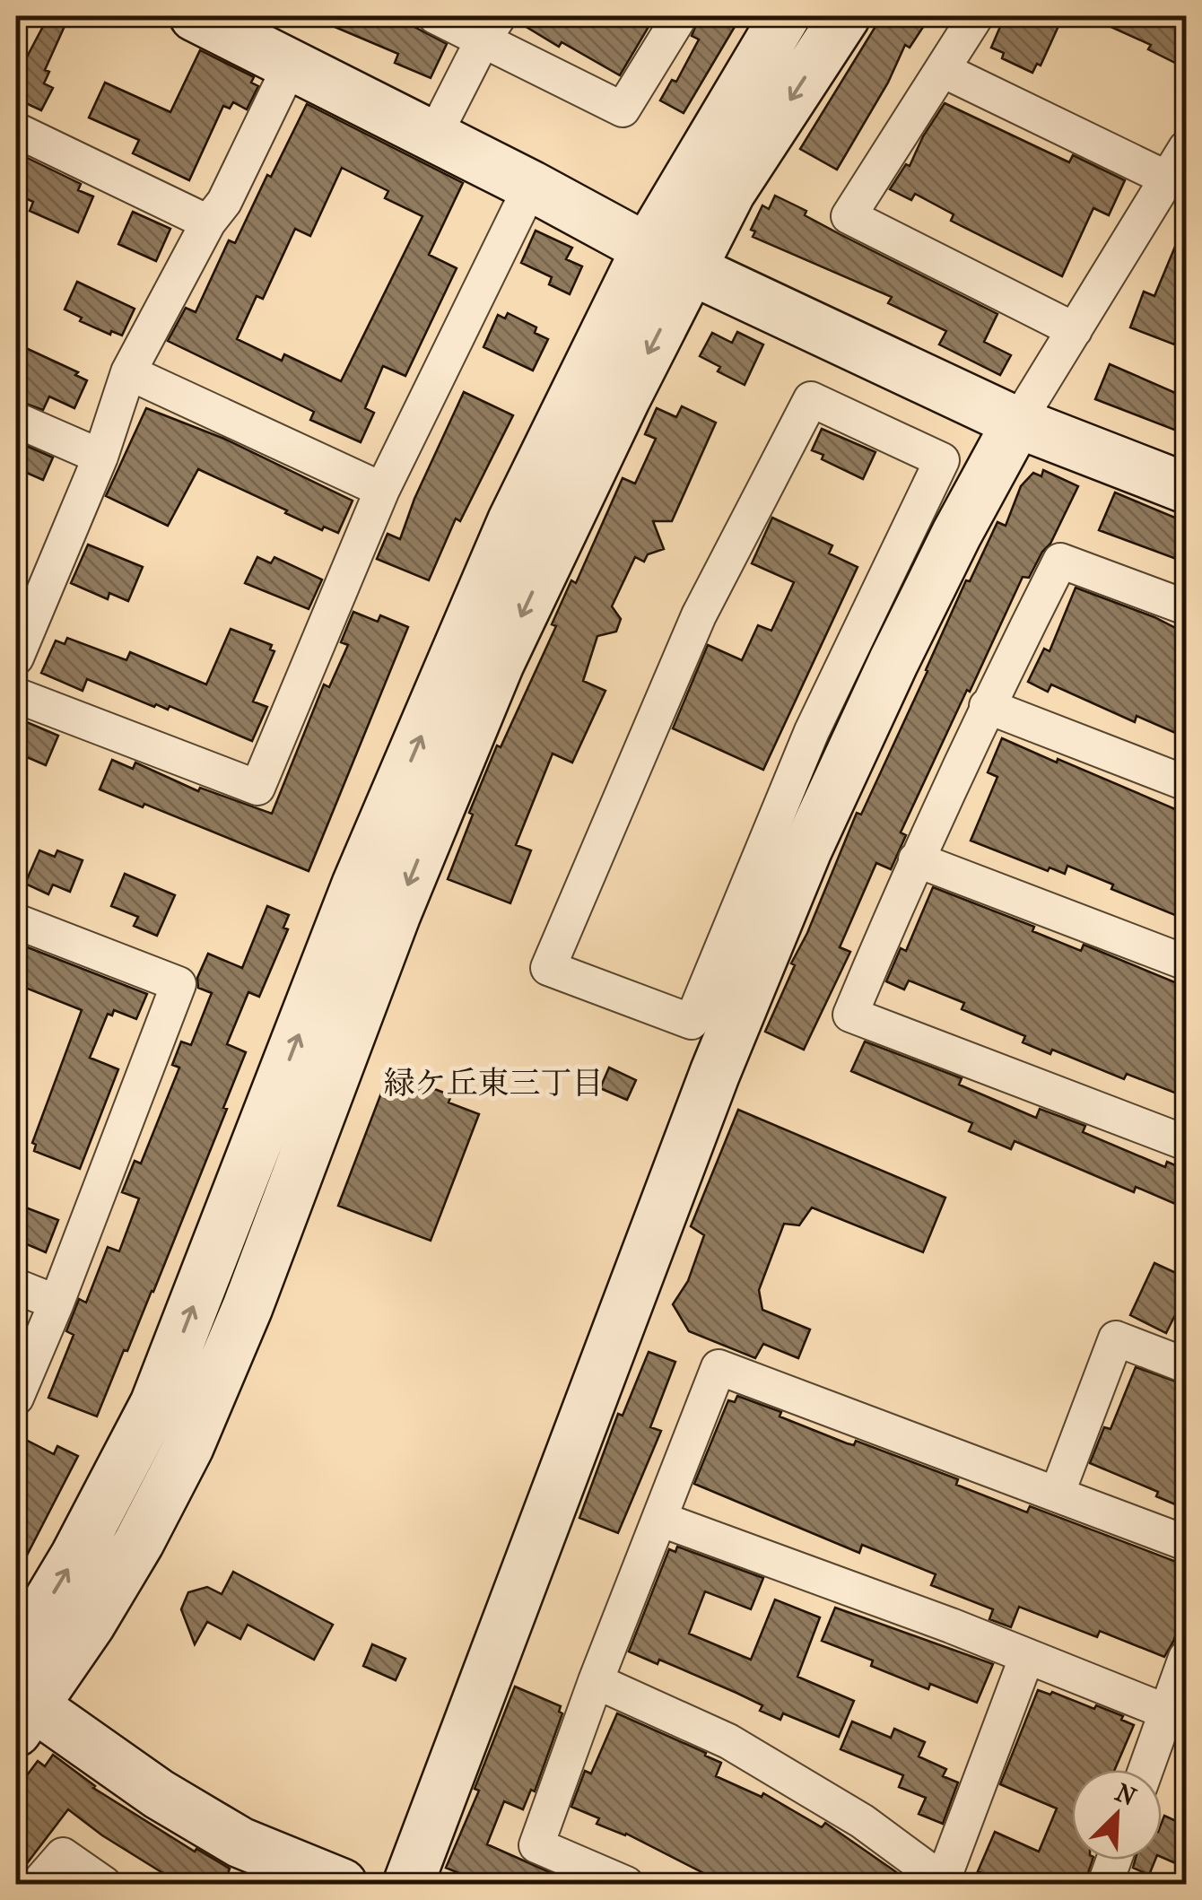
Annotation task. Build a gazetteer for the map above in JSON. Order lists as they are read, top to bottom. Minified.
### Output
{"districts":["緑ケ丘東三丁目"],"north":"top right"}
